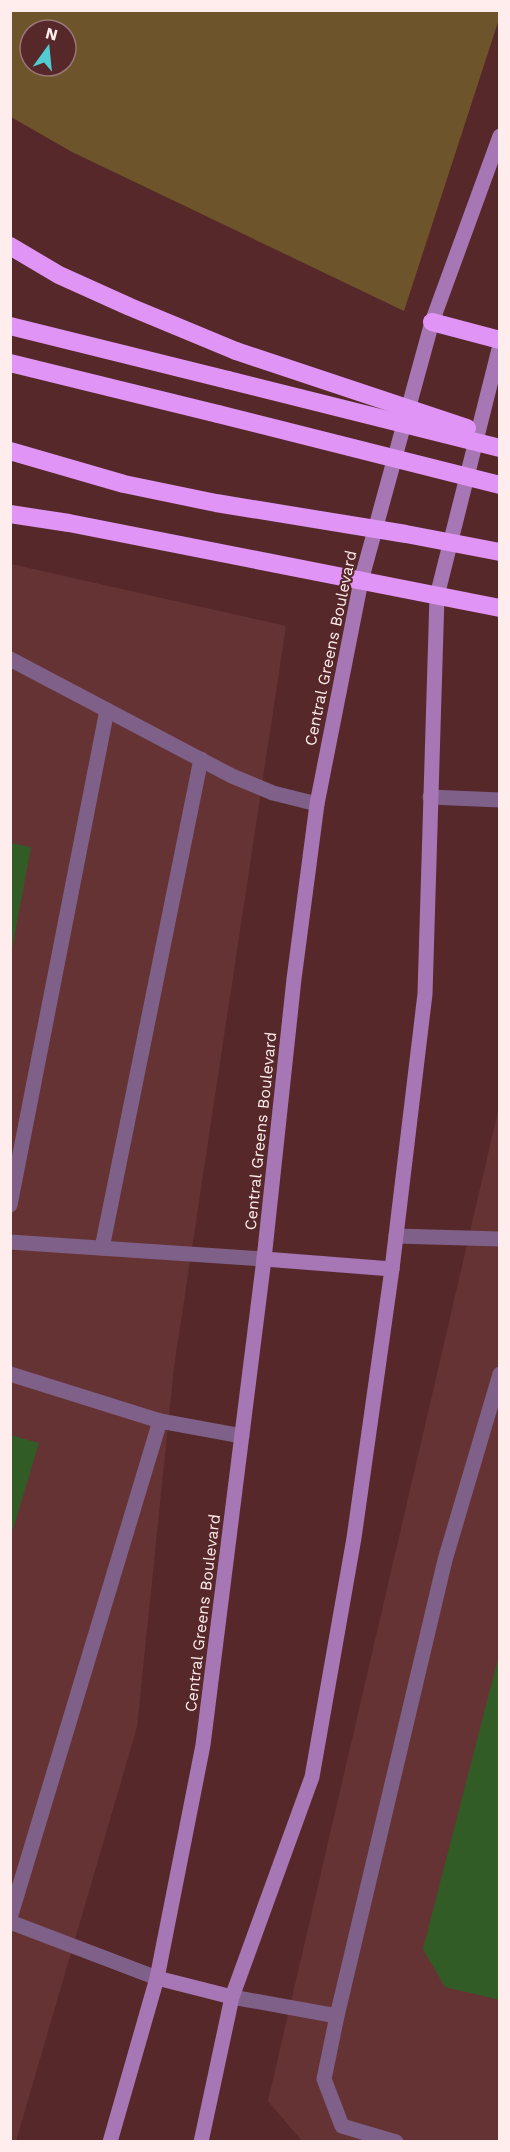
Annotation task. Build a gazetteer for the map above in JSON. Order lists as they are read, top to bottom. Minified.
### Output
{"streets":{"street":["Central Greens Boulevard"]},"north":"top"}
